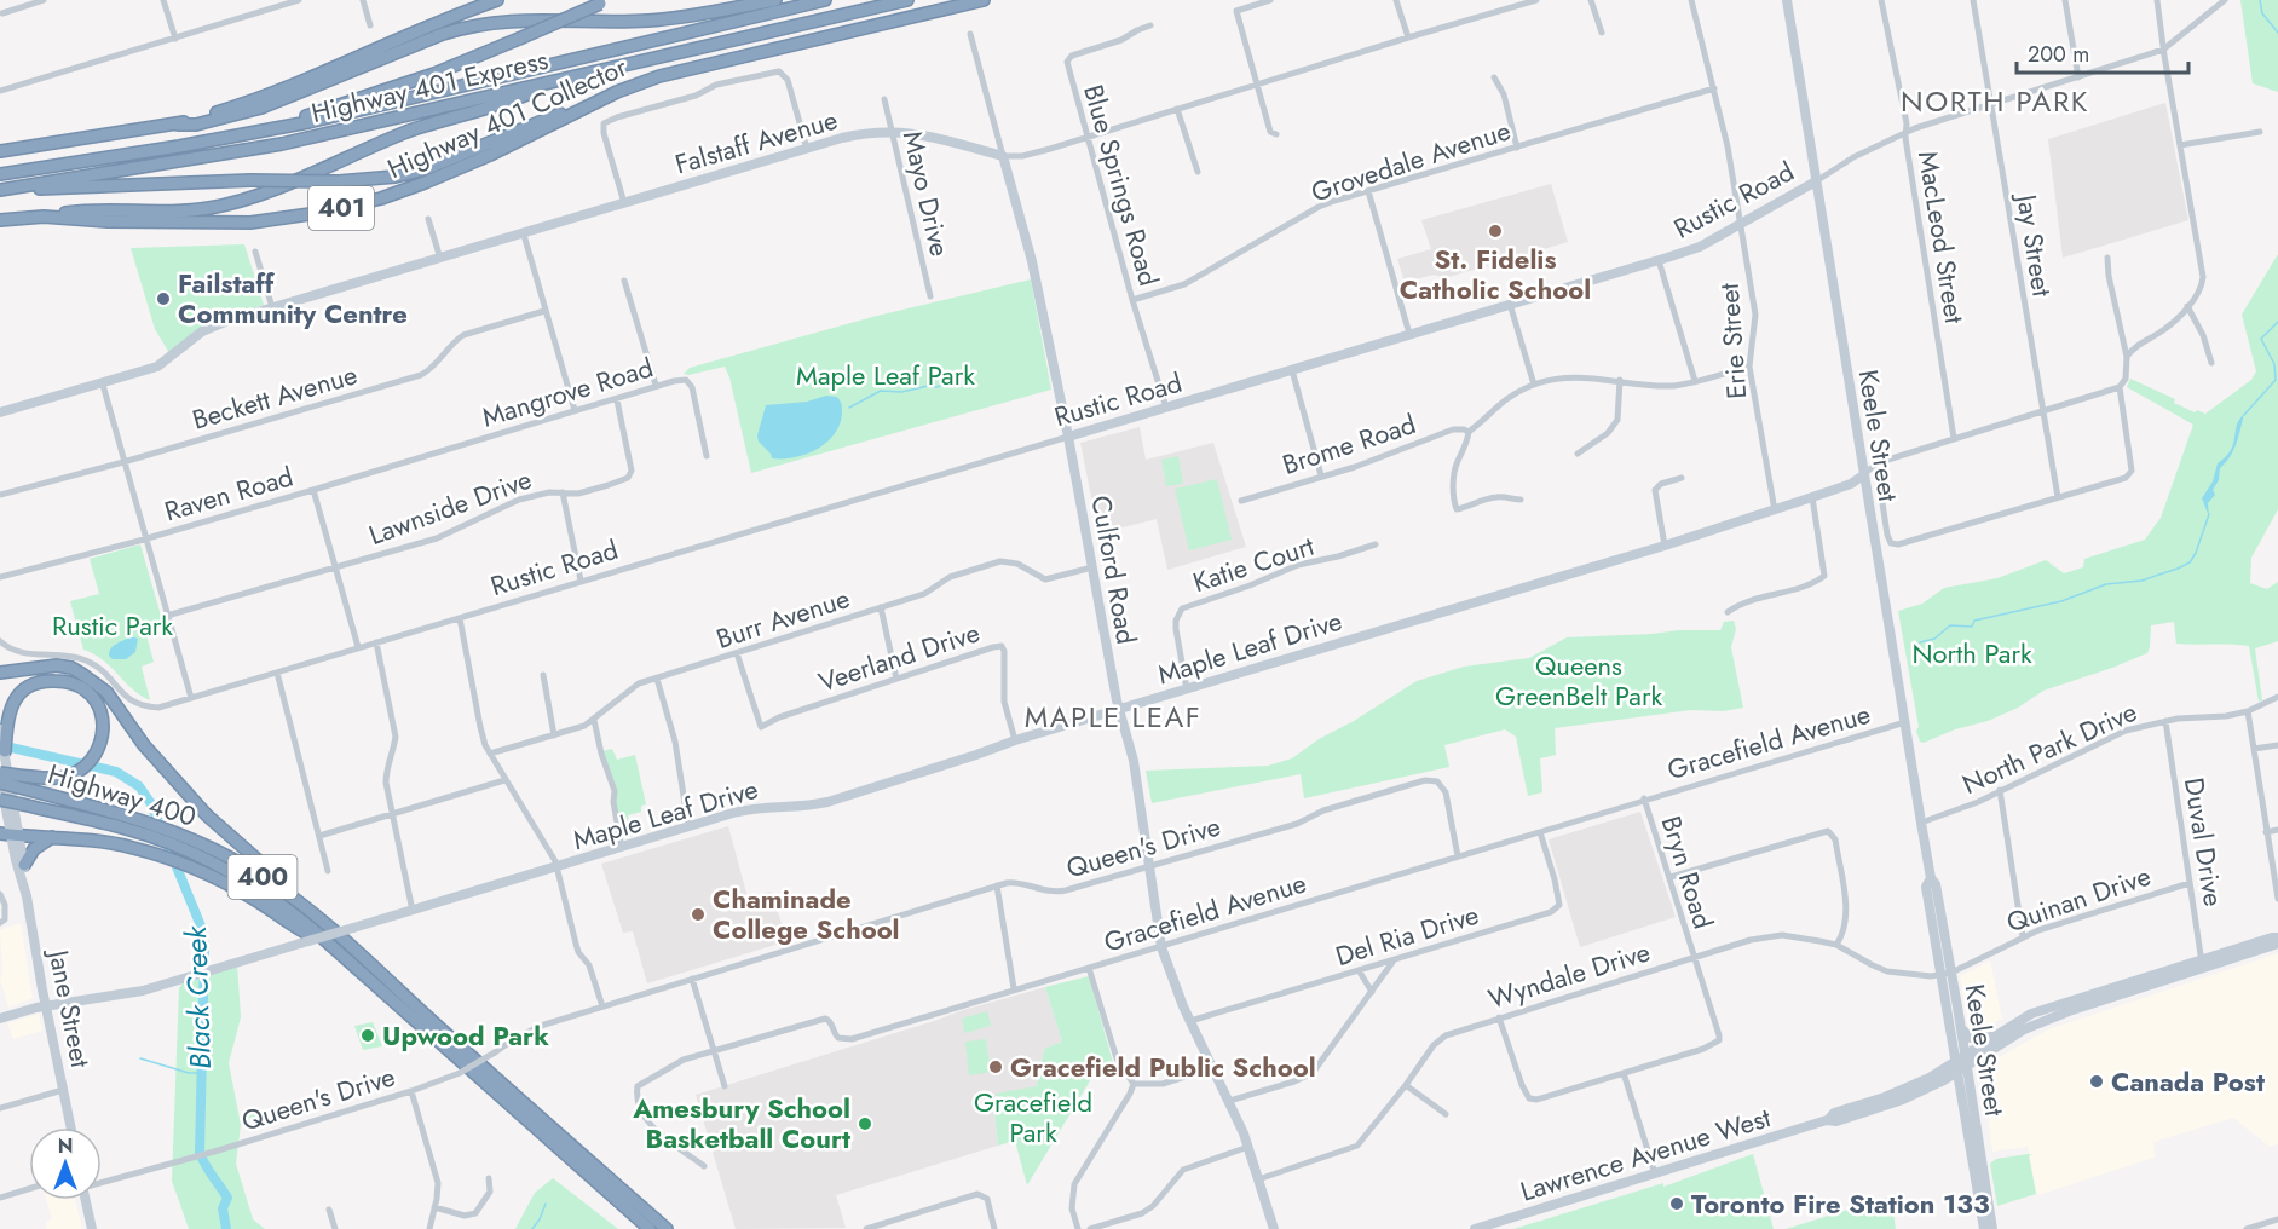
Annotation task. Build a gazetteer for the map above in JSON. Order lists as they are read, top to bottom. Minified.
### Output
{"streets":{"highway":["Highway 401 Express","Highway 401 Collector","401","Highway 400","400"],"street":["Falstaff Avenue","Grovedale Avenue","Blue Springs Road","Mayo Drive","Rustic Road","MacLeod Street","Jay Street","Erie Street","Mangrove Road","Beckett Avenue","Keele Street","Brome Road","Raven Road","Lawnside Drive","Katie Court","Culford Road","Burr Avenue","Maple Leaf Drive","Veerland Drive","Gracefield Avenue","North Park Drive","Duval Drive","Queen's Drive","Bryn Road","Quinan Drive","Del Ria Drive","Wyndale Drive","Jane Street","Lawrence Avenue West"]},"crossings":[["Falstaff Avenue","Blue Springs Road"],["Falstaff Avenue","Mayo Drive"],["Falstaff Avenue","Culford Road"],["Grovedale Avenue","Blue Springs Road"],["Grovedale Avenue","Erie Street"],["Blue Springs Road","Rustic Road"],["Rustic Road","MacLeod Street"],["Rustic Road","Jay Street"],["Rustic Road","Erie Street"],["Rustic Road","Keele Street"],["Rustic Road","Culford Road"],["MacLeod Street","Maple Leaf Drive"],["Jay Street","Keele Street"],["Jay Street","Maple Leaf Drive"],["Erie Street","Maple Leaf Drive"],["Mangrove Road","Raven Road"],["Mangrove Road","Lawnside Drive"],["Keele Street","Maple Leaf Drive"],["Keele Street","Gracefield Avenue"],["Keele Street","North Park Drive"],["Keele Street","Quinan Drive"],["Keele Street","Wyndale Drive"],["Keele Street","Lawrence Avenue West"],["Katie Court","Maple Leaf Drive"],["Culford Road","Burr Avenue"],["Culford Road","Maple Leaf Drive"],["Culford Road","Gracefield Avenue"],["Culford Road","Queen's Drive"],["Culford Road","Del Ria Drive"],["Culford Road","Wyndale Drive"],["Burr Avenue","Veerland Drive"],["Maple Leaf Drive","Veerland Drive"],["Maple Leaf Drive","Jane Street"],["Gracefield Avenue","Queen's Drive"],["Gracefield Avenue","Bryn Road"],["Gracefield Avenue","Del Ria Drive"],["North Park Drive","Duval Drive"],["Duval Drive","Quinan Drive"],["Duval Drive","Lawrence Avenue West"],["Bryn Road","Wyndale Drive"],["Quinan Drive","Wyndale Drive"]],"districts":["NORTH PARK","MAPLE LEAF"],"water":["Black Creek"],"parks":["Maple Leaf Park","Rustic Park","North Park","Queens GreenBelt Park","Gracefield Park"],"places":["St. Fidelis Catholic School","Failstaff Community Centre","Chaminade College School","Upwood Park","Gracefield Public School","Canada Post","Amesbury School Basketball Court","Toronto Fire Station 133"],"scale_bar":"200 m","north":"top"}
